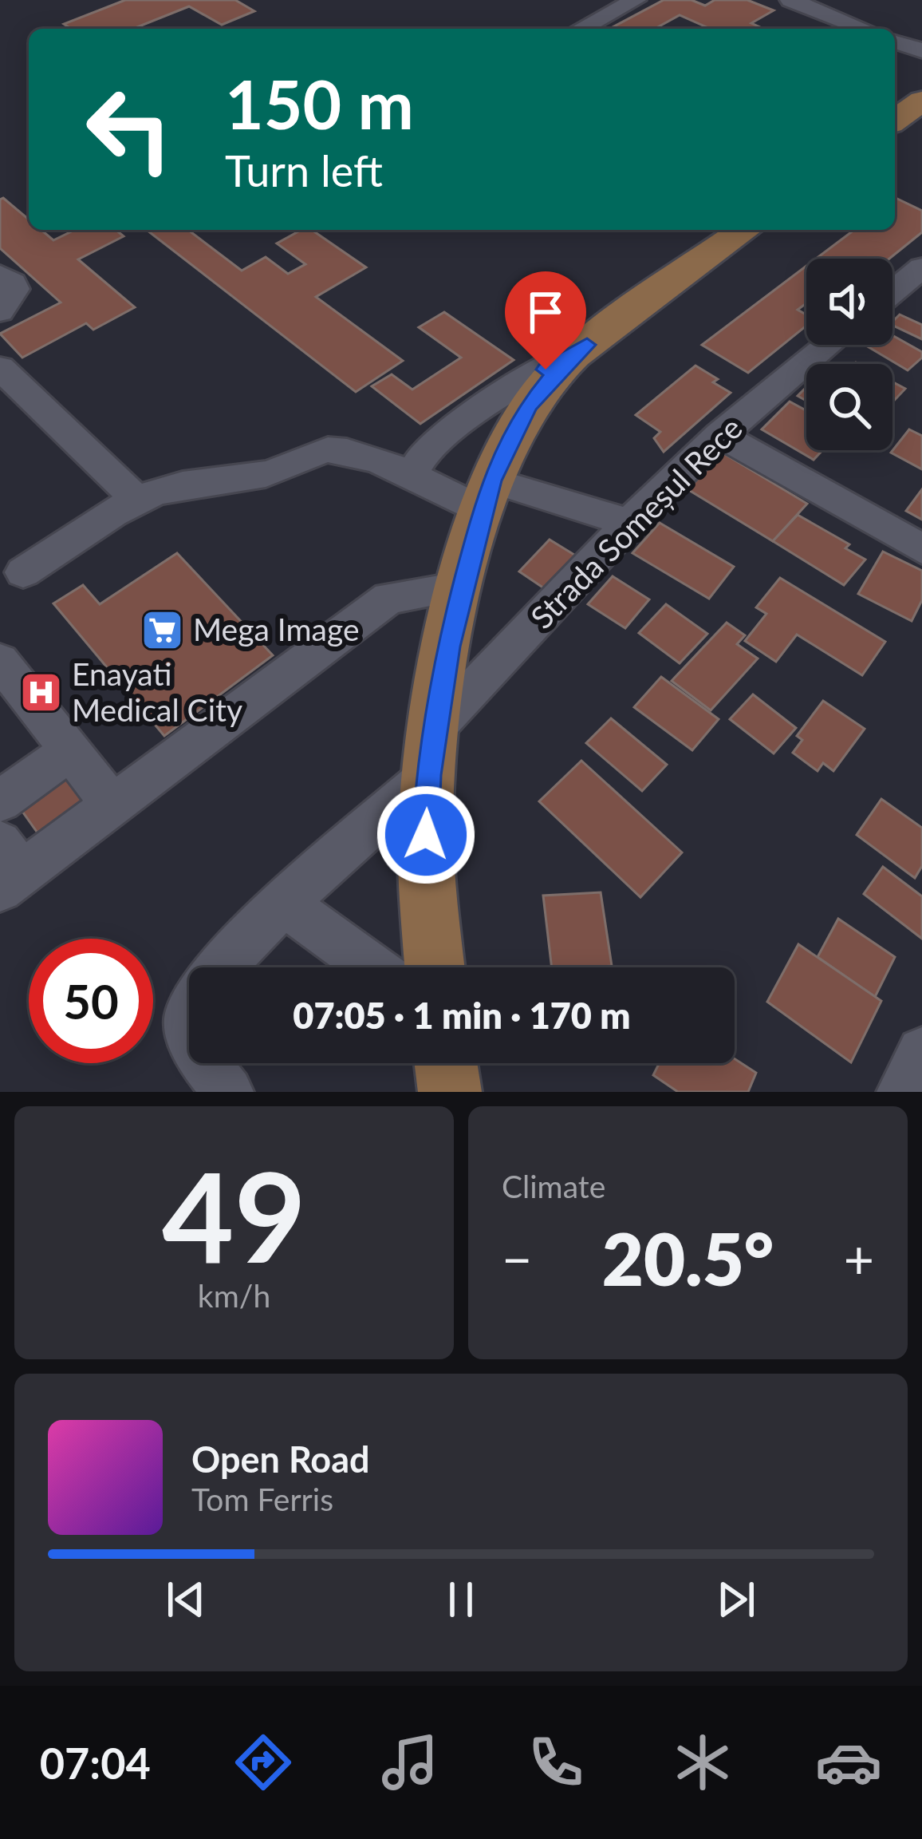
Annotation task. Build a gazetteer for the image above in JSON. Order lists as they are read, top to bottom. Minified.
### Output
{"streets":{"street":["Strada Someșul Rece"]},"places":{"supermarket":["Mega Image"],"hospital":["Enayati Medical City"]},"page":{"turn":["150 m","Turn left"],"limit":"50","trip":"07:05 · 1 min · 170 m","tile":[["49","km/h"],"Climate"],"heat":["−","20.5°","+"],"song":["Open Road","Tom Ferris"],"tabs":"07:04"}}
